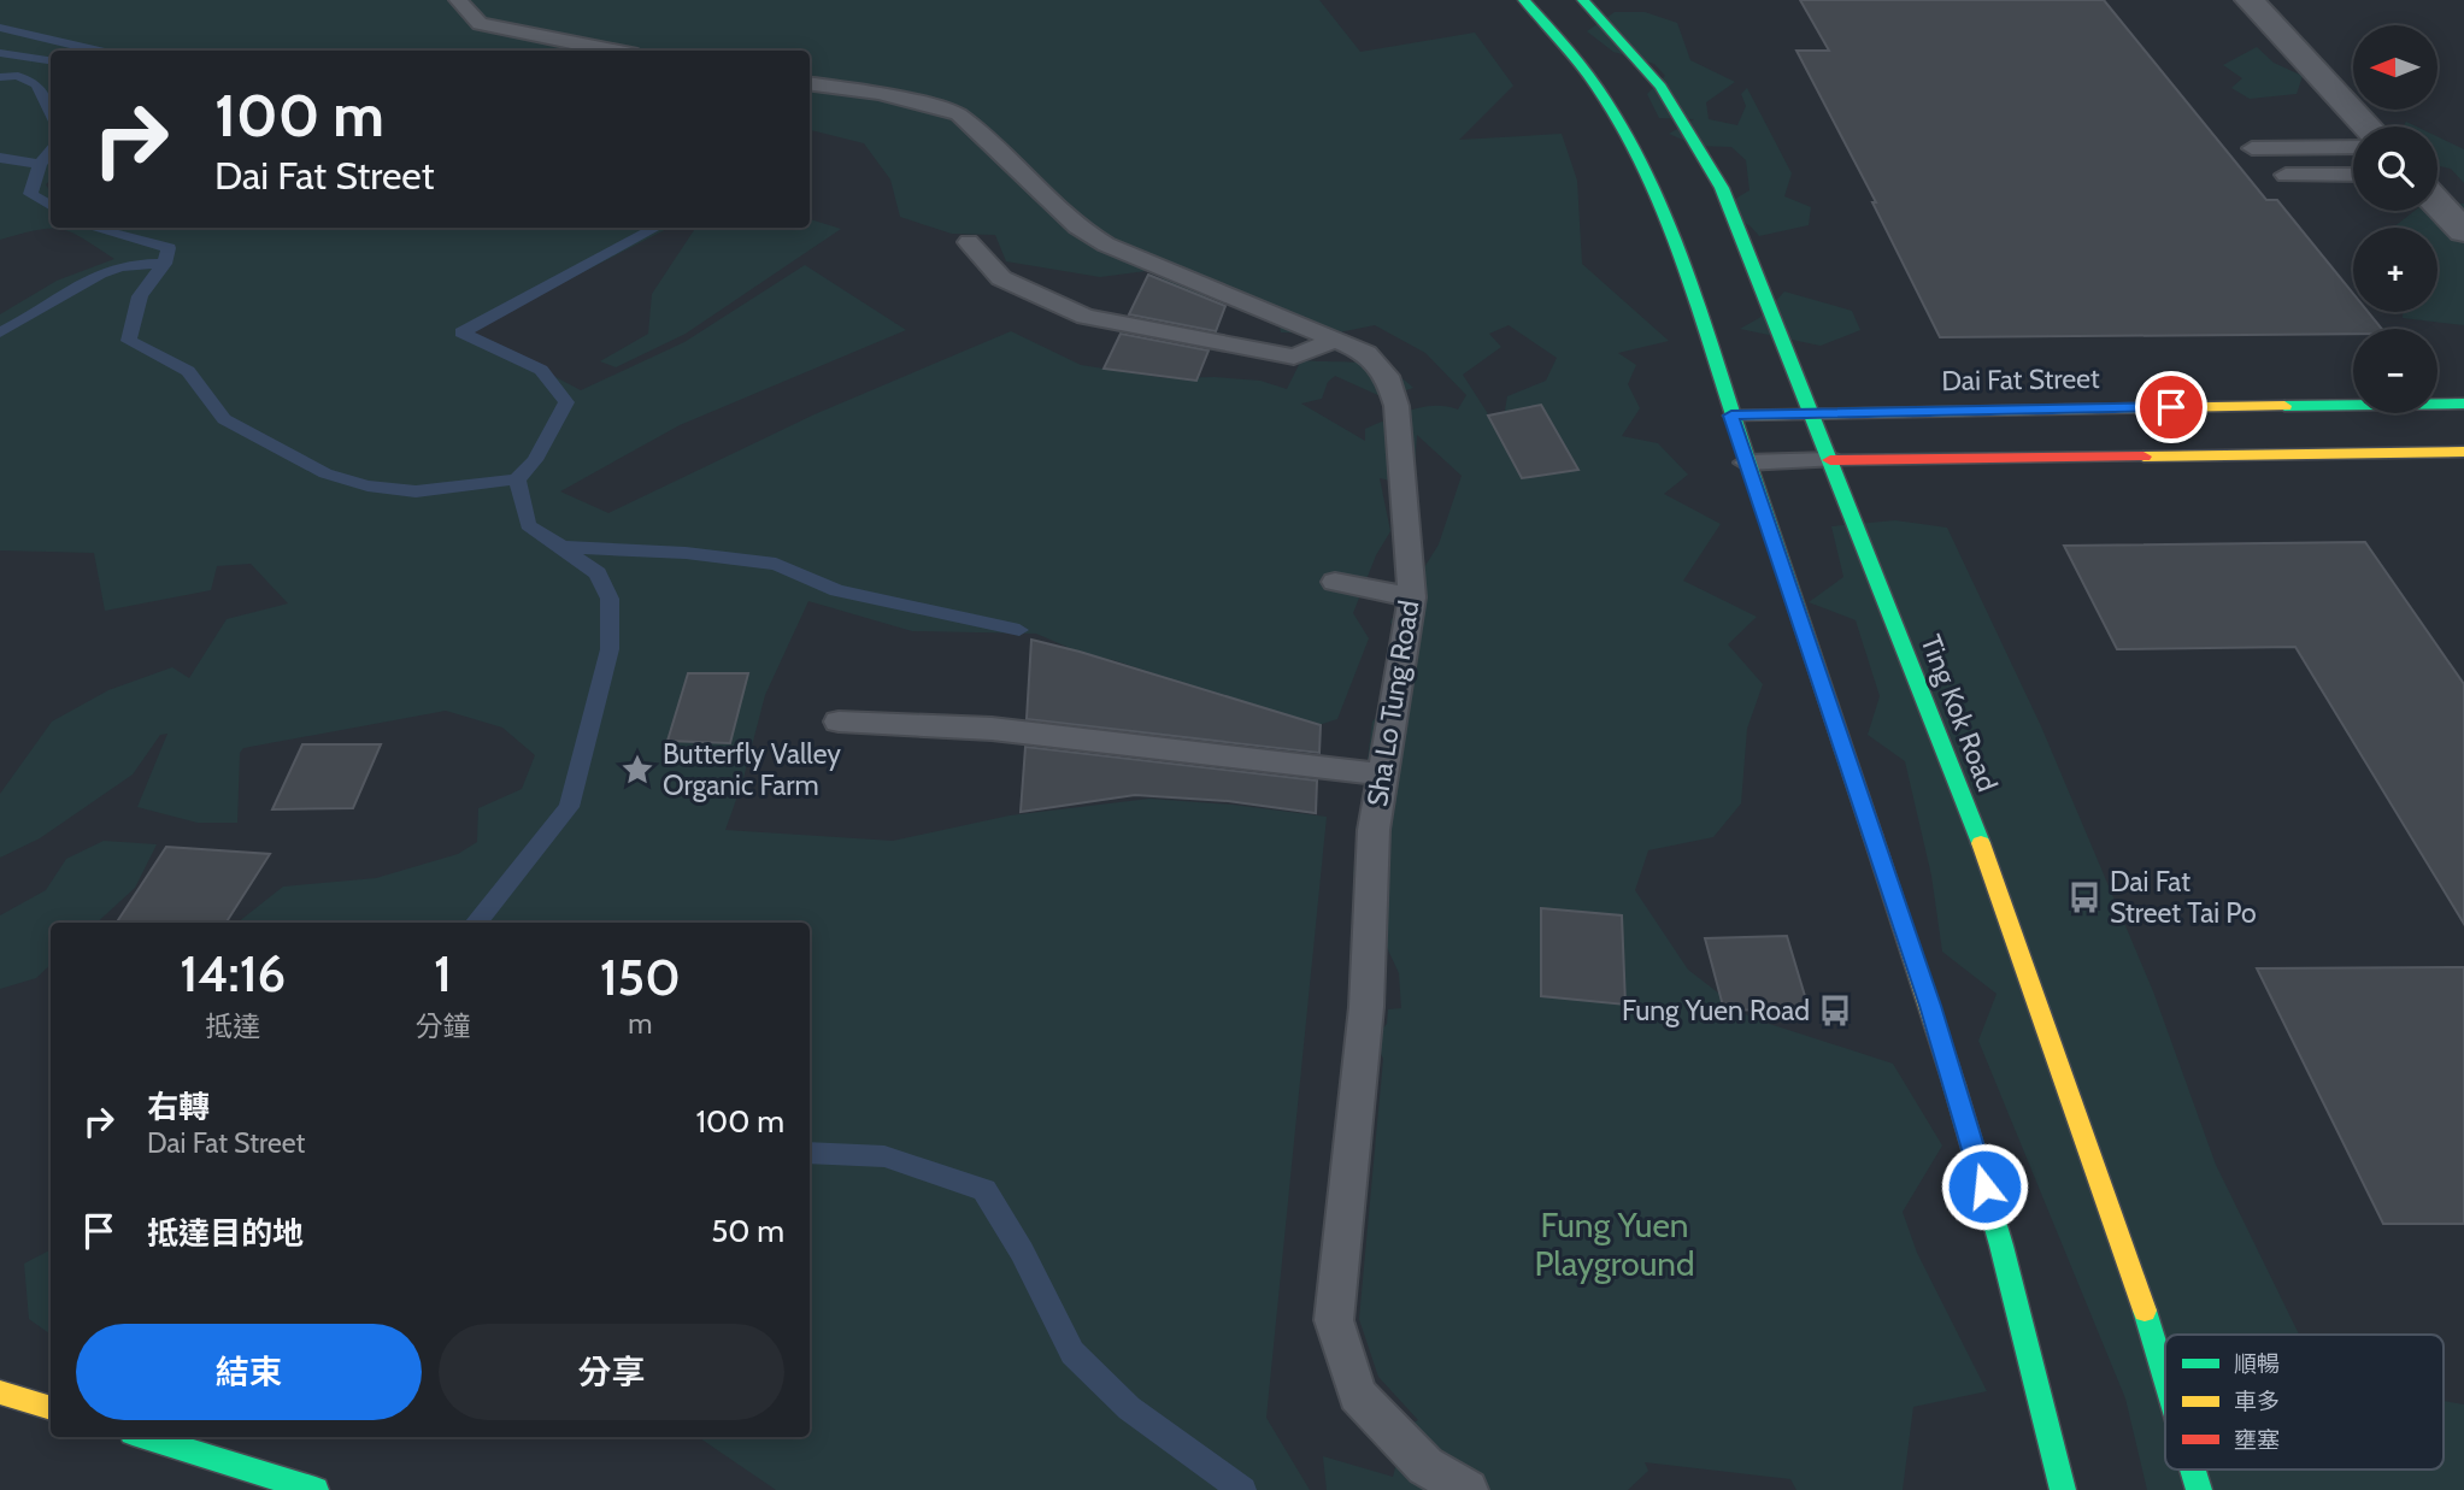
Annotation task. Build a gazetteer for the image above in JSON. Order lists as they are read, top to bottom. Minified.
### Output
{"streets":{"main road":["Dai Fat Street","Ting Kok Road"],"lane":["Sha Lo Tung Road"]},"crossings":[["Dai Fat Street","Ting Kok Road"]],"parks":["Fung Yuen Playground"],"places":{"place":["Butterfly Valley Organic Farm"],"bus stop":["Dai Fat Street Tai Po","Fung Yuen Road"]},"legend":["順暢","車多","壅塞"],"north":"left","page":{"map_buttons":["+","−"],"turn":["100 m","Dai Fat Street"],"eta":["14:16","抵達","1","分鐘","150","m"],"list":[{"name":"右轉","note":"Dai Fat Street","value":"100 m"},{"name":"抵達目的地","value":"50 m"}],"buttons":["結束","分享"]}}
